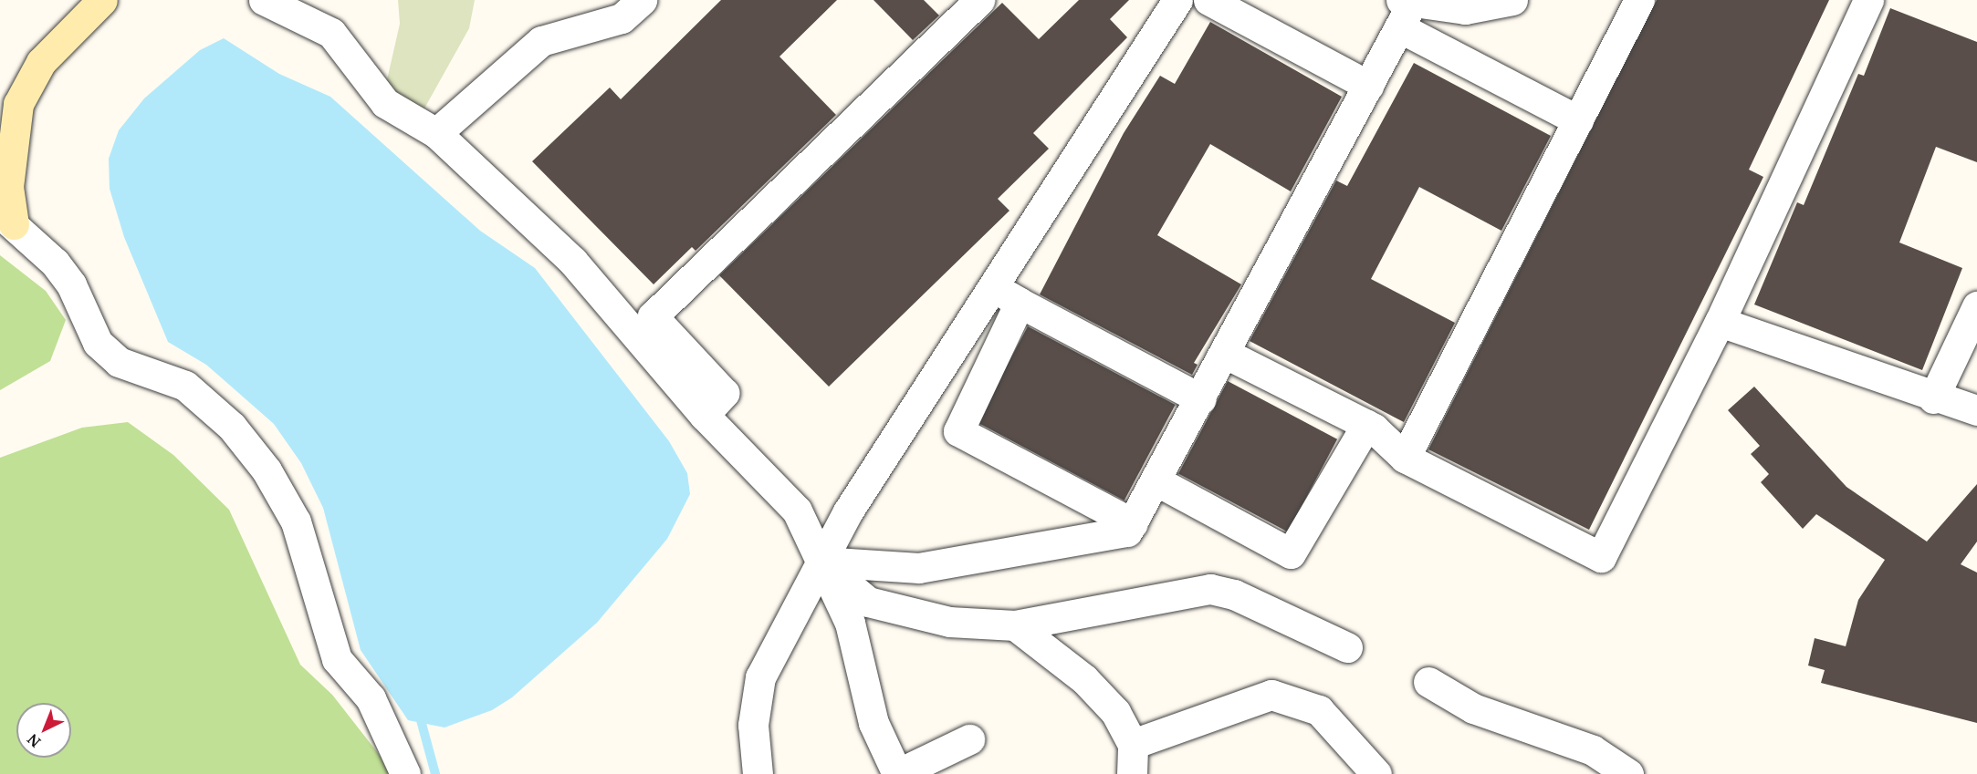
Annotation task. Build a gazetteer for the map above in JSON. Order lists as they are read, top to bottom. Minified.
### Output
{"north":"bottom left"}
